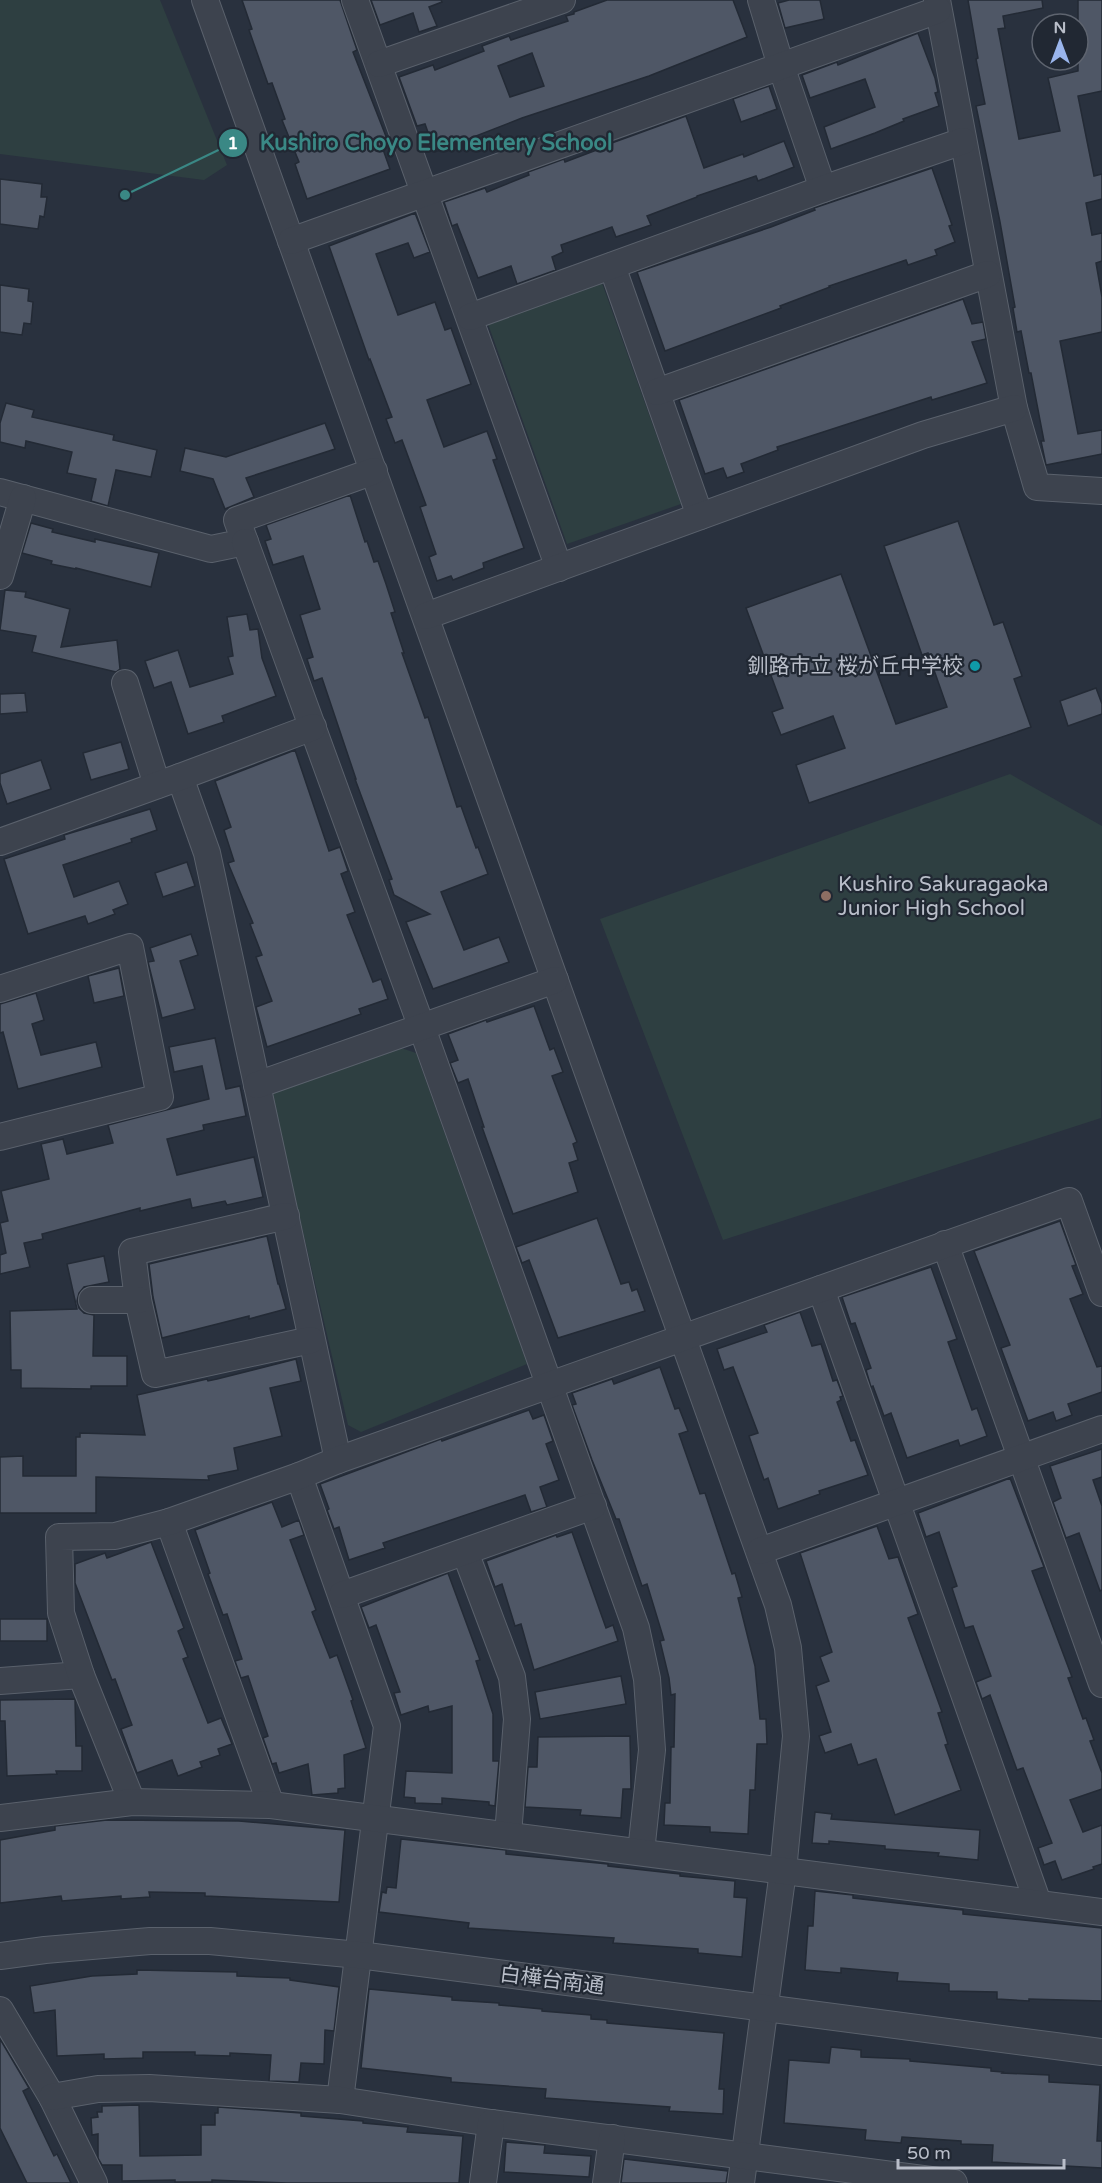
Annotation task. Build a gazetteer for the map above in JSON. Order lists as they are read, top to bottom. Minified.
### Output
{"streets":{"street":["白樺台南通"]},"places":["Kushiro Choyo Elementery School","釧路市立 桜が丘中学校","Kushiro Sakuragaoka Junior High School"],"scale_bar":"50 m","north":"top"}
